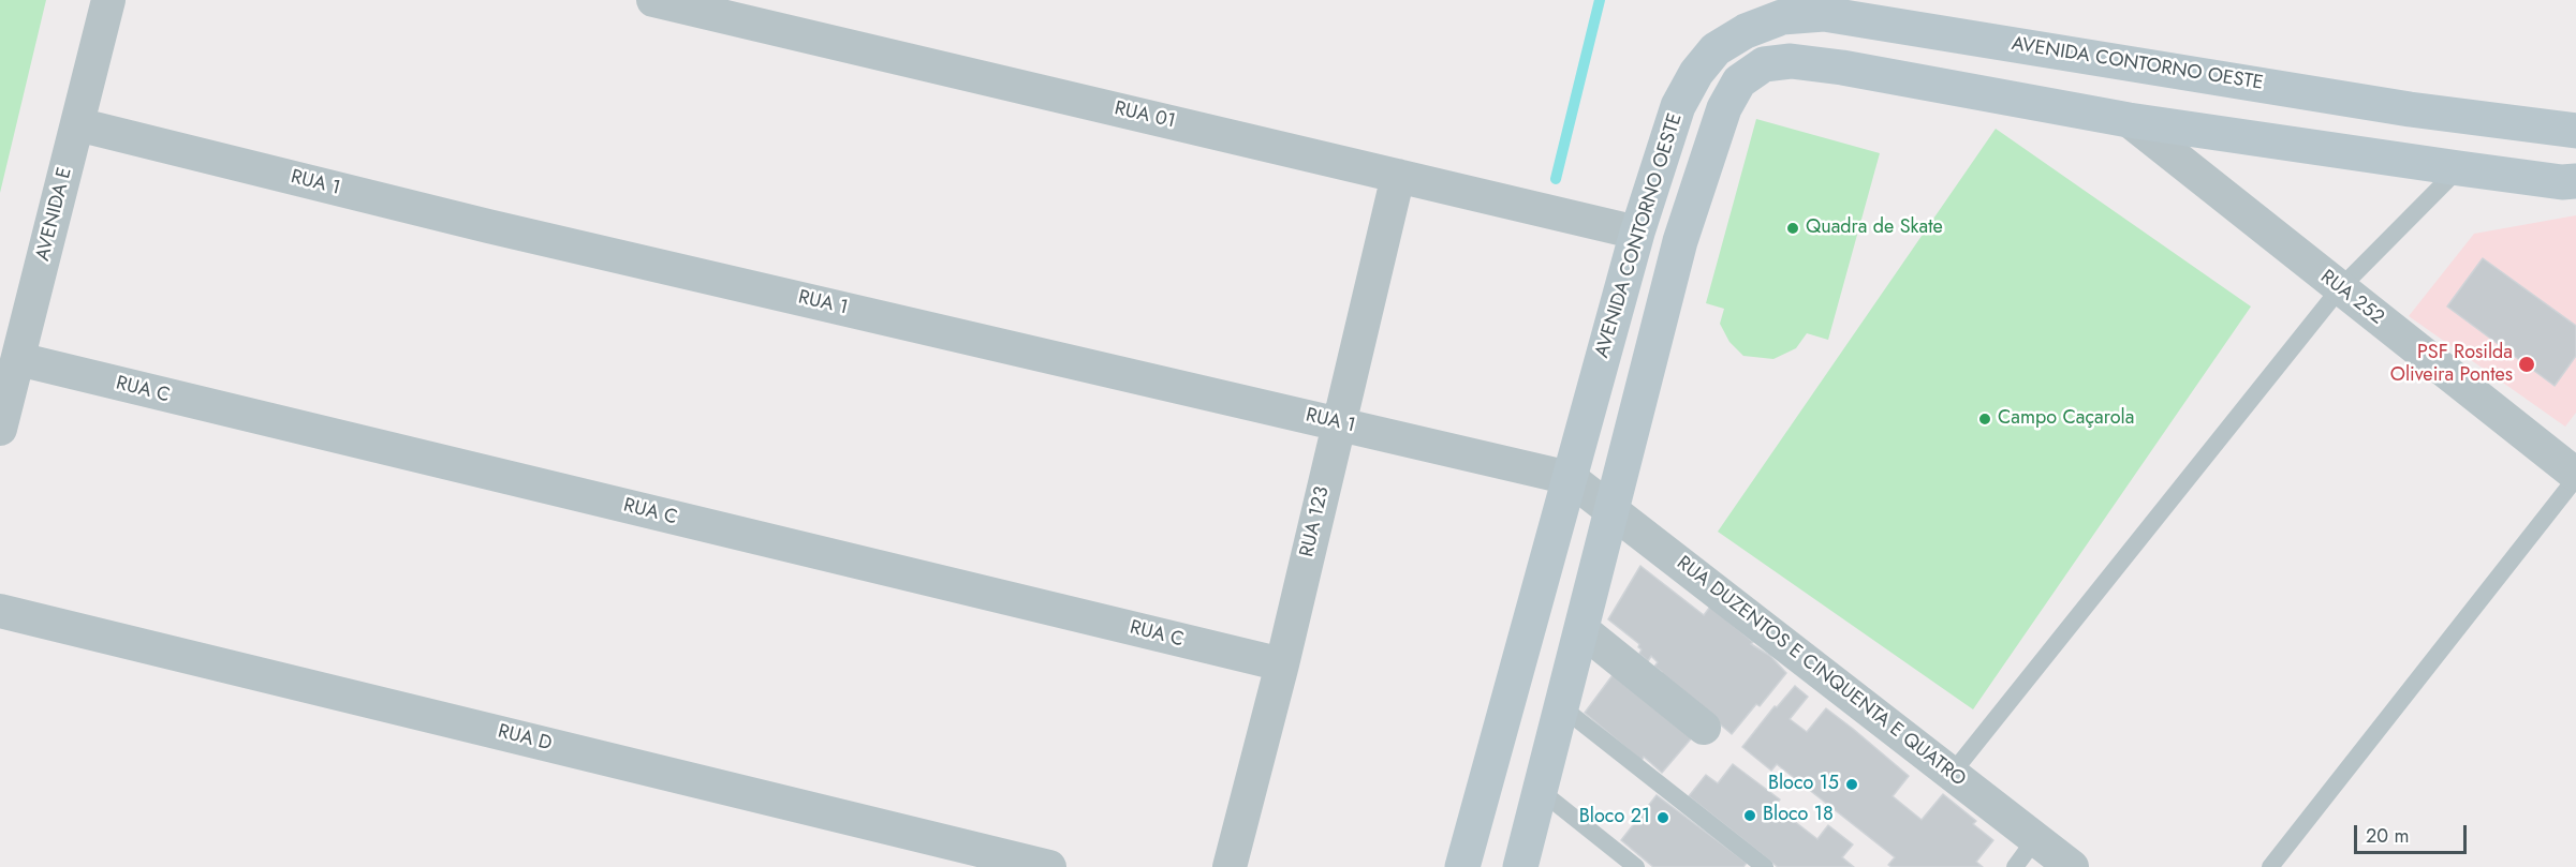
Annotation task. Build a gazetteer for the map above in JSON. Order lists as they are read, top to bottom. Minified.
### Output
{"streets":{"street":["AVENIDA CONTORNO OESTE","RUA 01","RUA 1","AVENIDA E","RUA 252","RUA C","RUA 123","RUA DUZENTOS E CINQUENTA E QUATRO","RUA D"]},"crossings":[["AVENIDA CONTORNO OESTE","RUA 01"],["AVENIDA CONTORNO OESTE","RUA 1"],["AVENIDA CONTORNO OESTE","RUA DUZENTOS E CINQUENTA E QUATRO"],["RUA 01","RUA 123"],["RUA 1","AVENIDA E"],["RUA 1","RUA 123"],["RUA 1","RUA DUZENTOS E CINQUENTA E QUATRO"],["AVENIDA E","RUA C"],["RUA C","RUA 123"]],"places":["Quadra de Skate","PSF Rosilda Oliveira Pontes","Campo Caçarola","Bloco 15","Bloco 18","Bloco 21"],"scale_bar":"20 m"}
